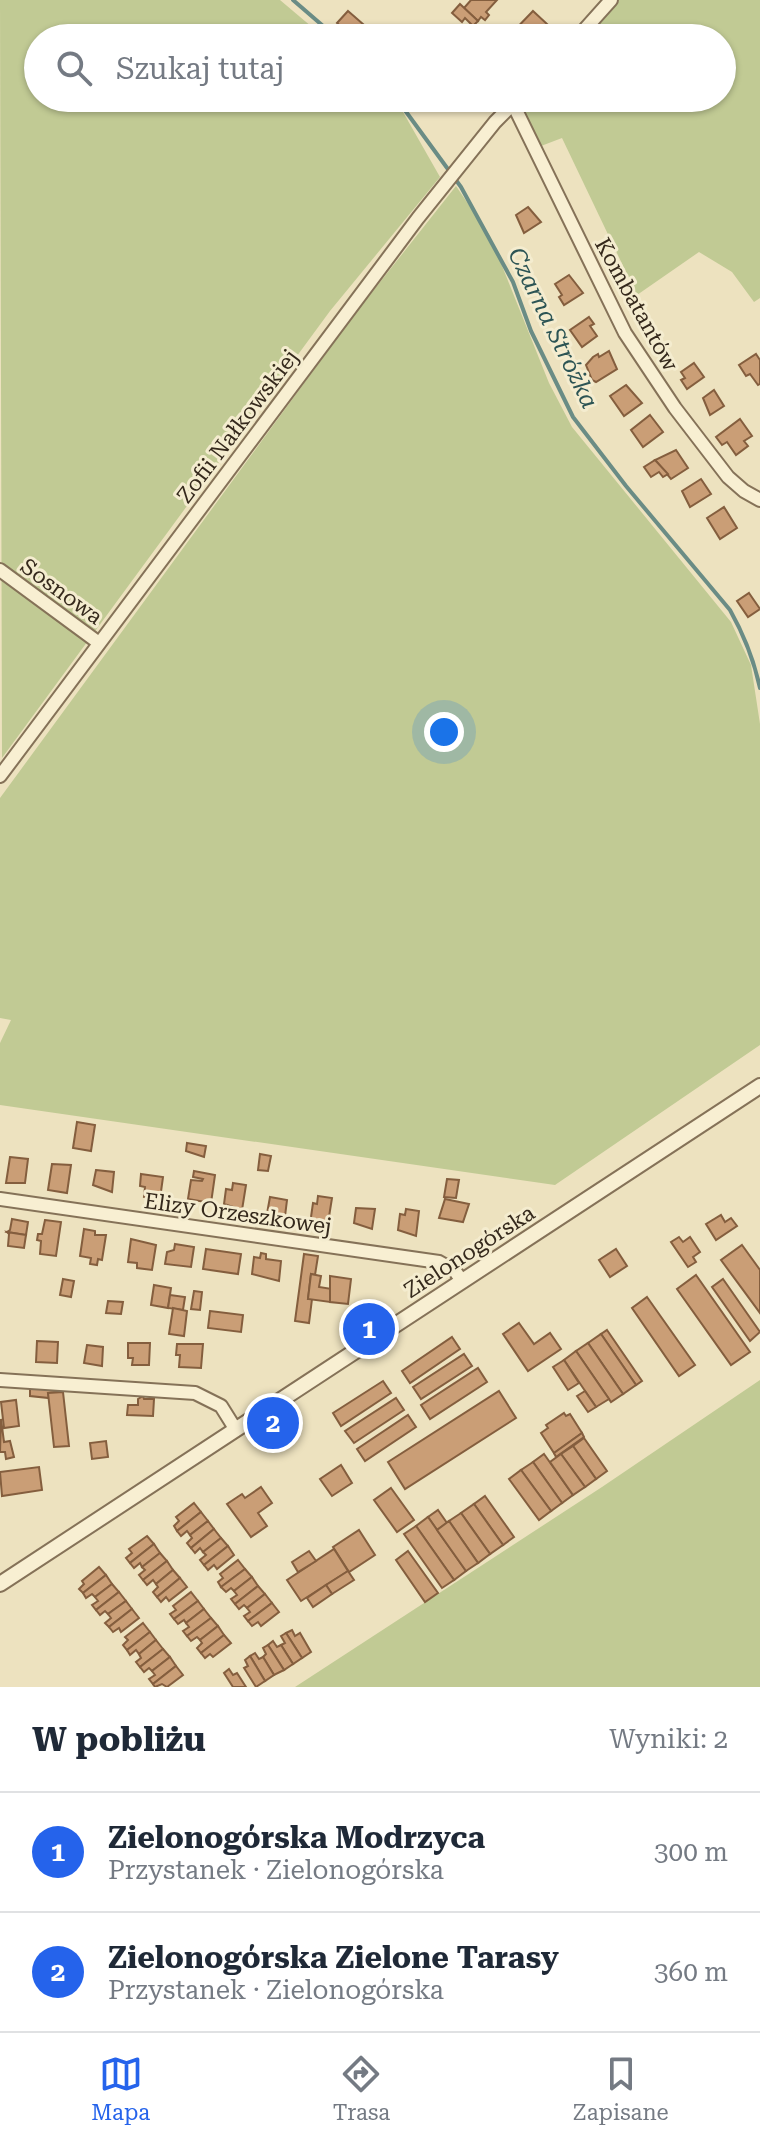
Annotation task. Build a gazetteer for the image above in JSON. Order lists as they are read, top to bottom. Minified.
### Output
{"streets":{"street":["Kombatantów","Zofii Nałkowskiej","Sosnowa","Elizy Orzeszkowej","Zielonogórska"]},"crossings":[["Zofii Nałkowskiej","Sosnowa"],["Elizy Orzeszkowej","Zielonogórska"]],"water":["Czarna Stróżka"],"page":{"search":"Szukaj tutaj","pins":["1","2"],"heading":["W pobliżu","Wyniki: 2"],"list":[{"mark":"1","name":"Zielonogórska Modrzyca","note":"Przystanek · Zielonogórska","value":"300 m"},{"mark":"2","name":"Zielonogórska Zielone Tarasy","note":"Przystanek · Zielonogórska","value":"360 m"}],"nav":["Mapa","Trasa","Zapisane"]}}
